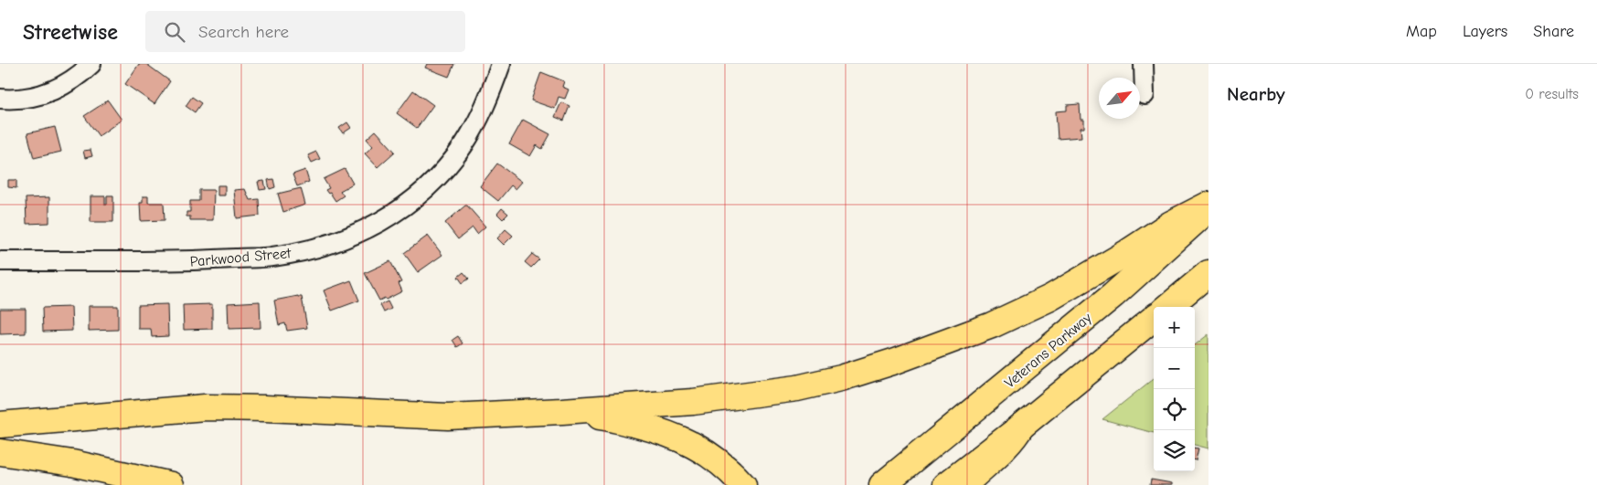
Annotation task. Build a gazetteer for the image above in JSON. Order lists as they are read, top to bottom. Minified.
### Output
{"streets":{"main road":["Veterans Parkway"],"street":["Parkwood Street"]},"north":"top right","page":{"header":"Streetwise","search":"Search here","nav":["Map","Layers","Share"],"heading":["Nearby","0 results"],"map_buttons":["+","−"]}}
